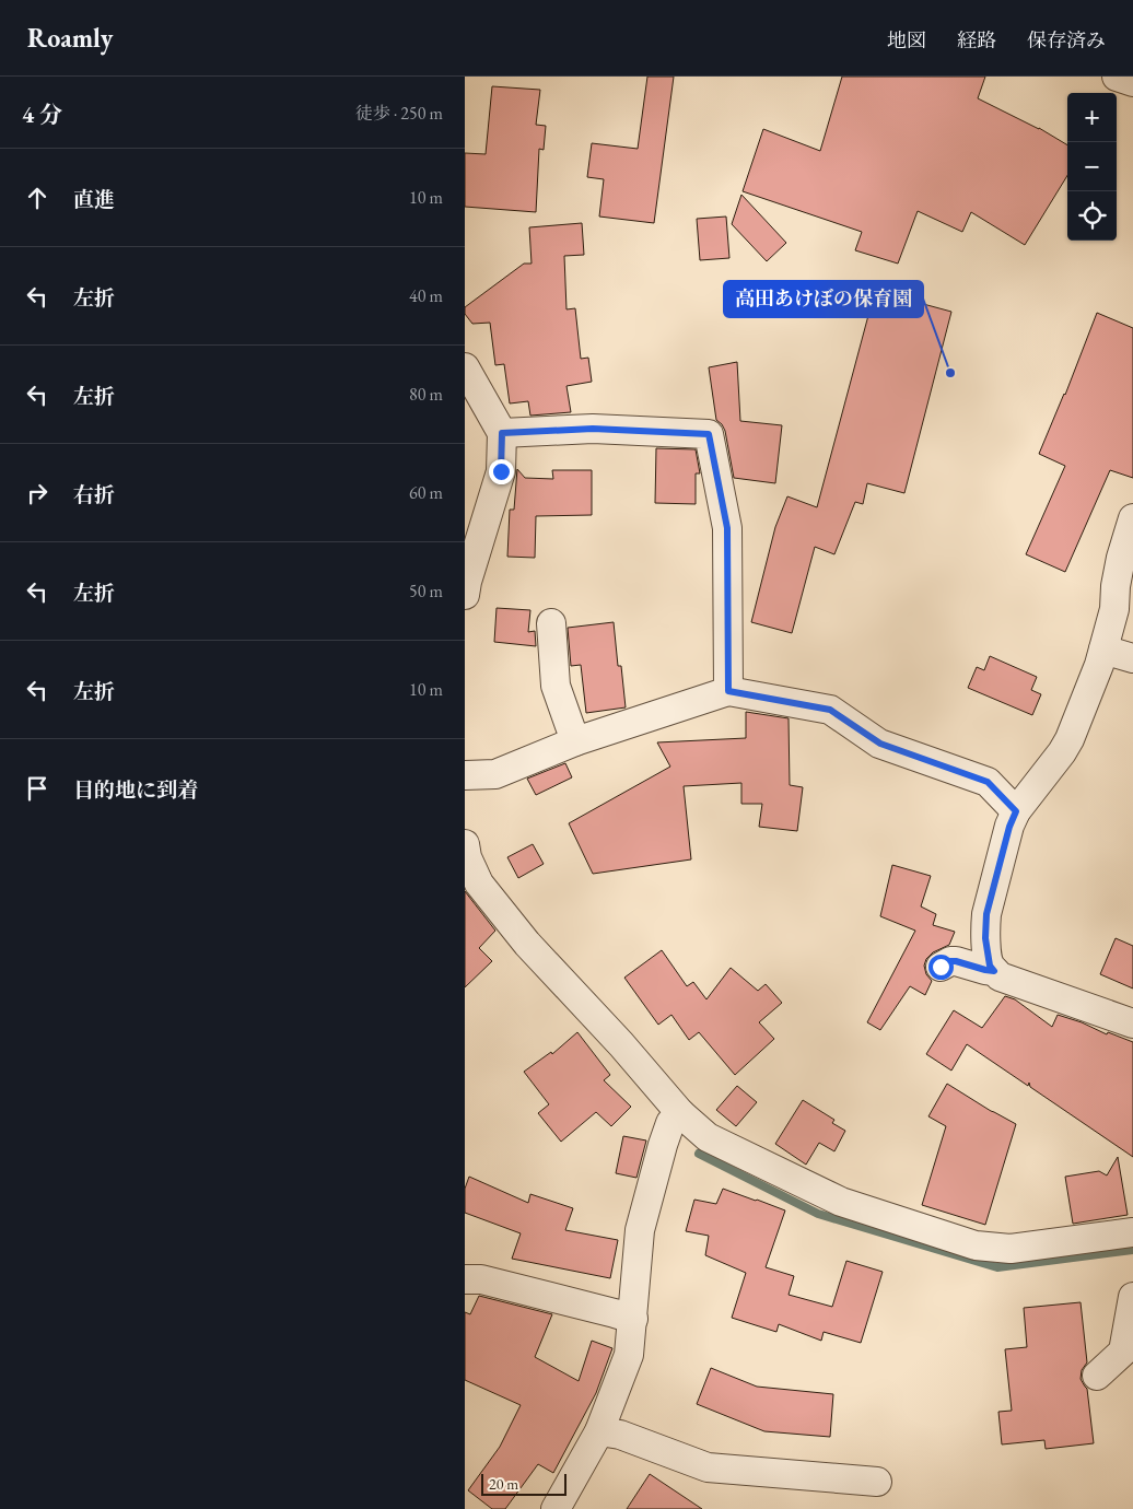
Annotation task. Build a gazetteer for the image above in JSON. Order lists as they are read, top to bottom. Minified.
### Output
{"places":["高田あけぼの保育園"],"scale_bar":"20 m","page":{"header":"Roamly","nav":["地図","経路","保存済み"],"heading":["4 分","徒歩 · 250 m"],"map_buttons":["+","−"],"list":[["直進","10 m"],["左折","40 m"],["左折","80 m"],["右折","60 m"],["左折","50 m"],["左折","10 m"],"目的地に到着"],"scale":"20 m"}}
